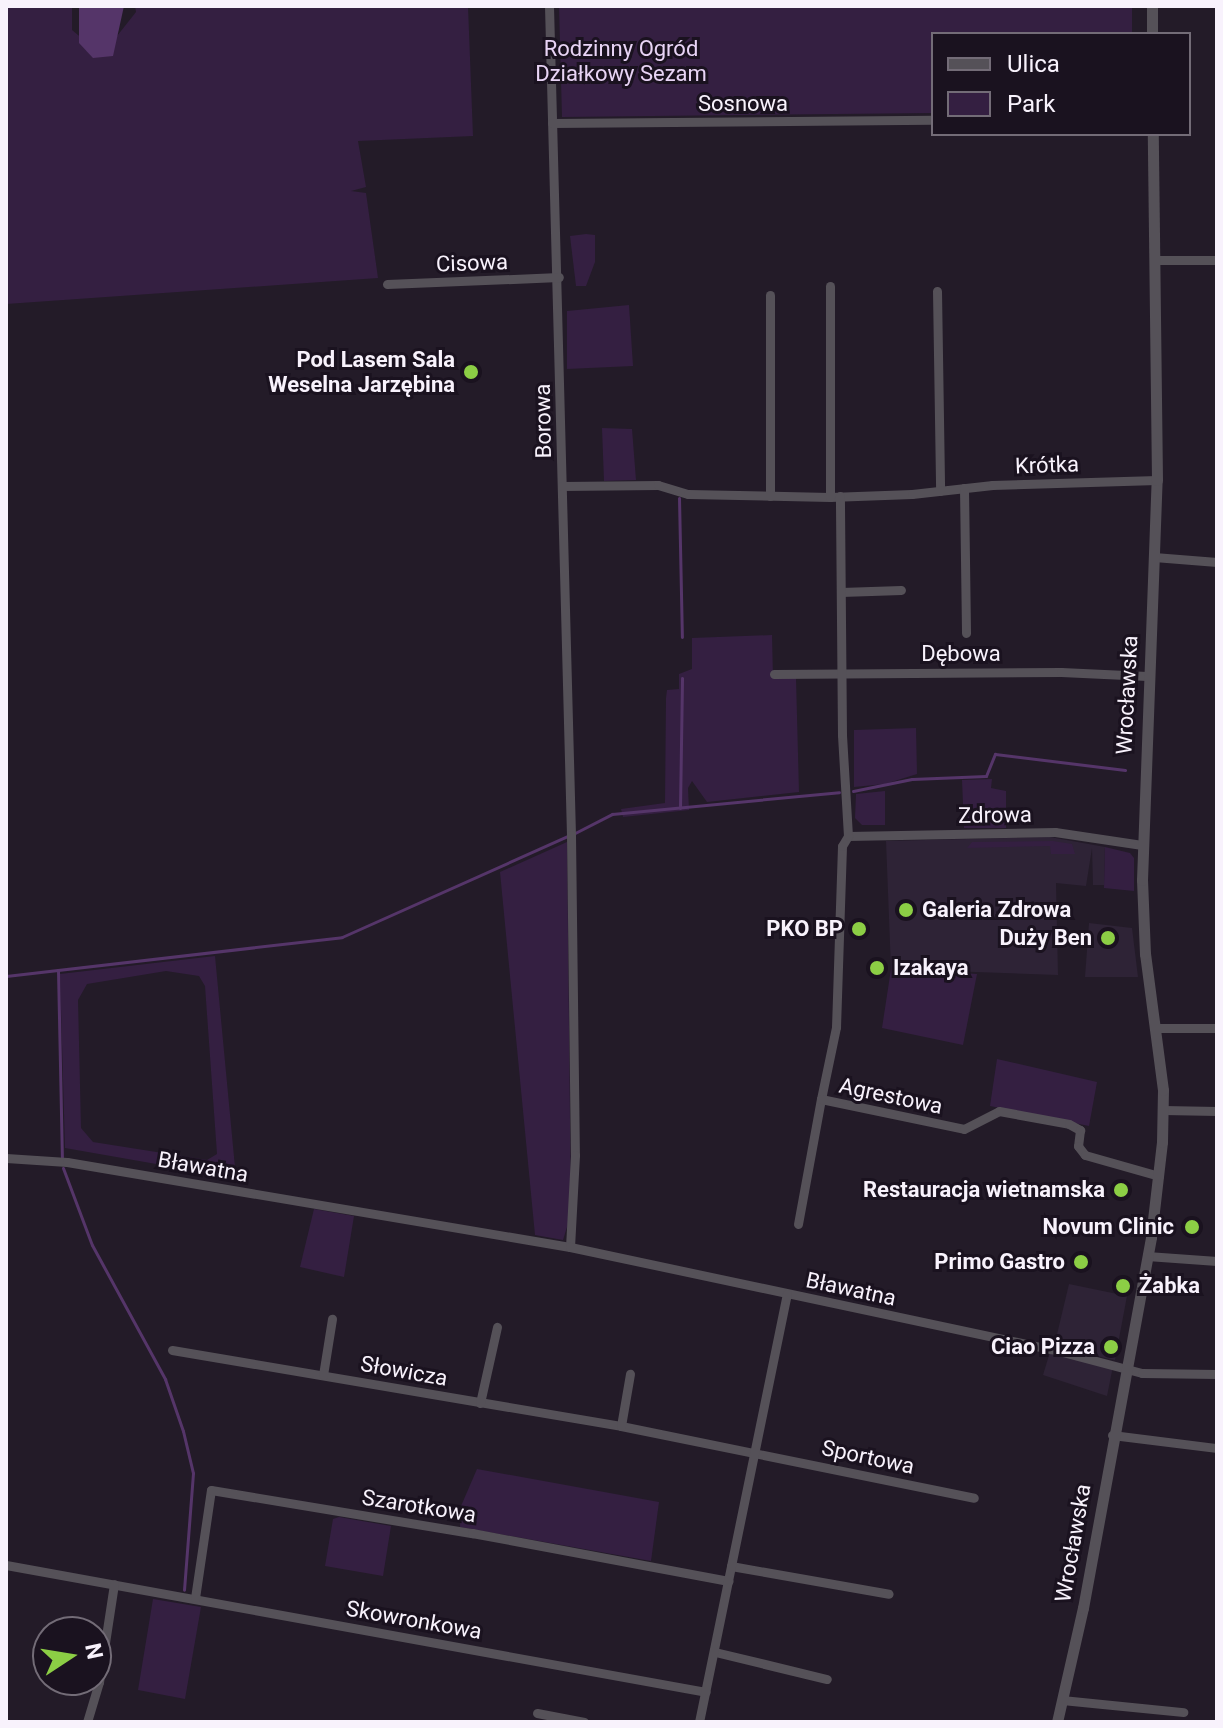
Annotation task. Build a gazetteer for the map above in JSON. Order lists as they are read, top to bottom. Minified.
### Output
{"streets":{"street":["Sosnowa","Cisowa","Borowa","Krótka","Dębowa","Wrocławska","Zdrowa","Agrestowa","Bławatna","Słowicza","Sportowa","Szarotkowa","Skowronkowa"]},"crossings":[["Sosnowa","Borowa"],["Cisowa","Borowa"],["Borowa","Krótka"],["Borowa","Bławatna"],["Krótka","Wrocławska"],["Dębowa","Wrocławska"],["Dębowa","Agrestowa"],["Wrocławska","Zdrowa"],["Wrocławska","Agrestowa"],["Wrocławska","Bławatna"],["Zdrowa","Agrestowa"],["Słowicza","Sportowa"],["Szarotkowa","Skowronkowa"]],"parks":["Rodzinny Ogród Działkowy Sezam"],"places":["Pod Lasem Sala Weselna Jarzębina","Galeria Zdrowa","PKO BP","Duży Ben","Izakaya","Restauracja wietnamska","Novum Clinic","Primo Gastro","Żabka","Ciao Pizza"],"legend":["Ulica","Park"],"north":"right"}
